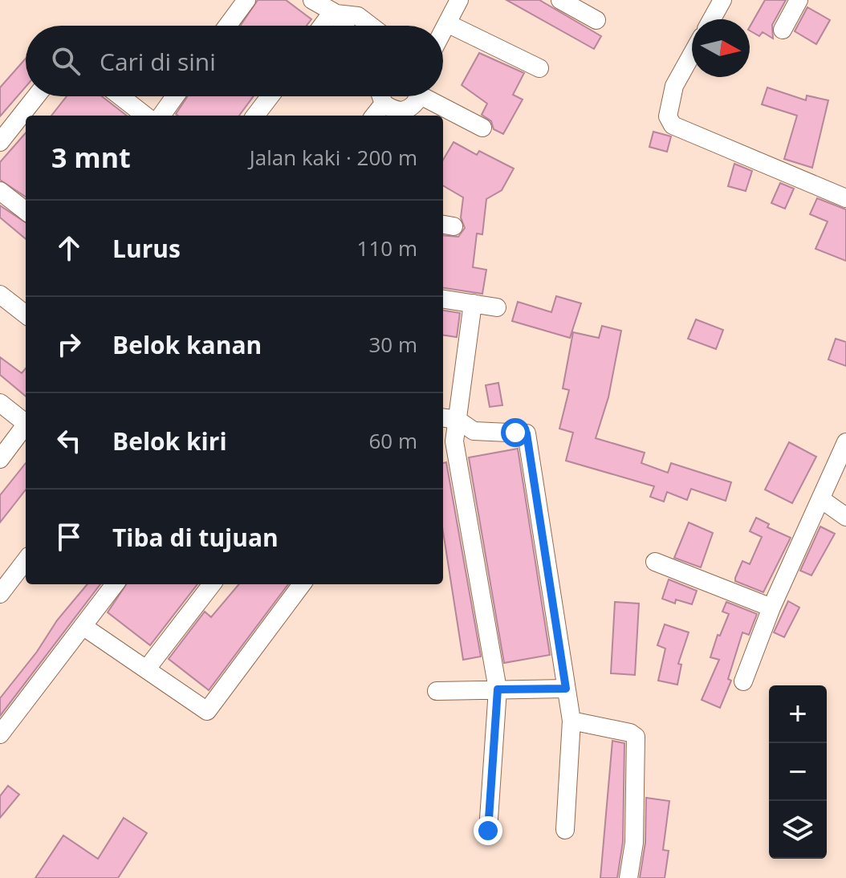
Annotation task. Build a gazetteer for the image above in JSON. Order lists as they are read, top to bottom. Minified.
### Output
{"north":"right","page":{"search":"Cari di sini","heading":["3 mnt","Jalan kaki · 200 m"],"list":[["Lurus","110 m"],["Belok kanan","30 m"],["Belok kiri","60 m"],"Tiba di tujuan"],"map_buttons":["+","−"]}}
